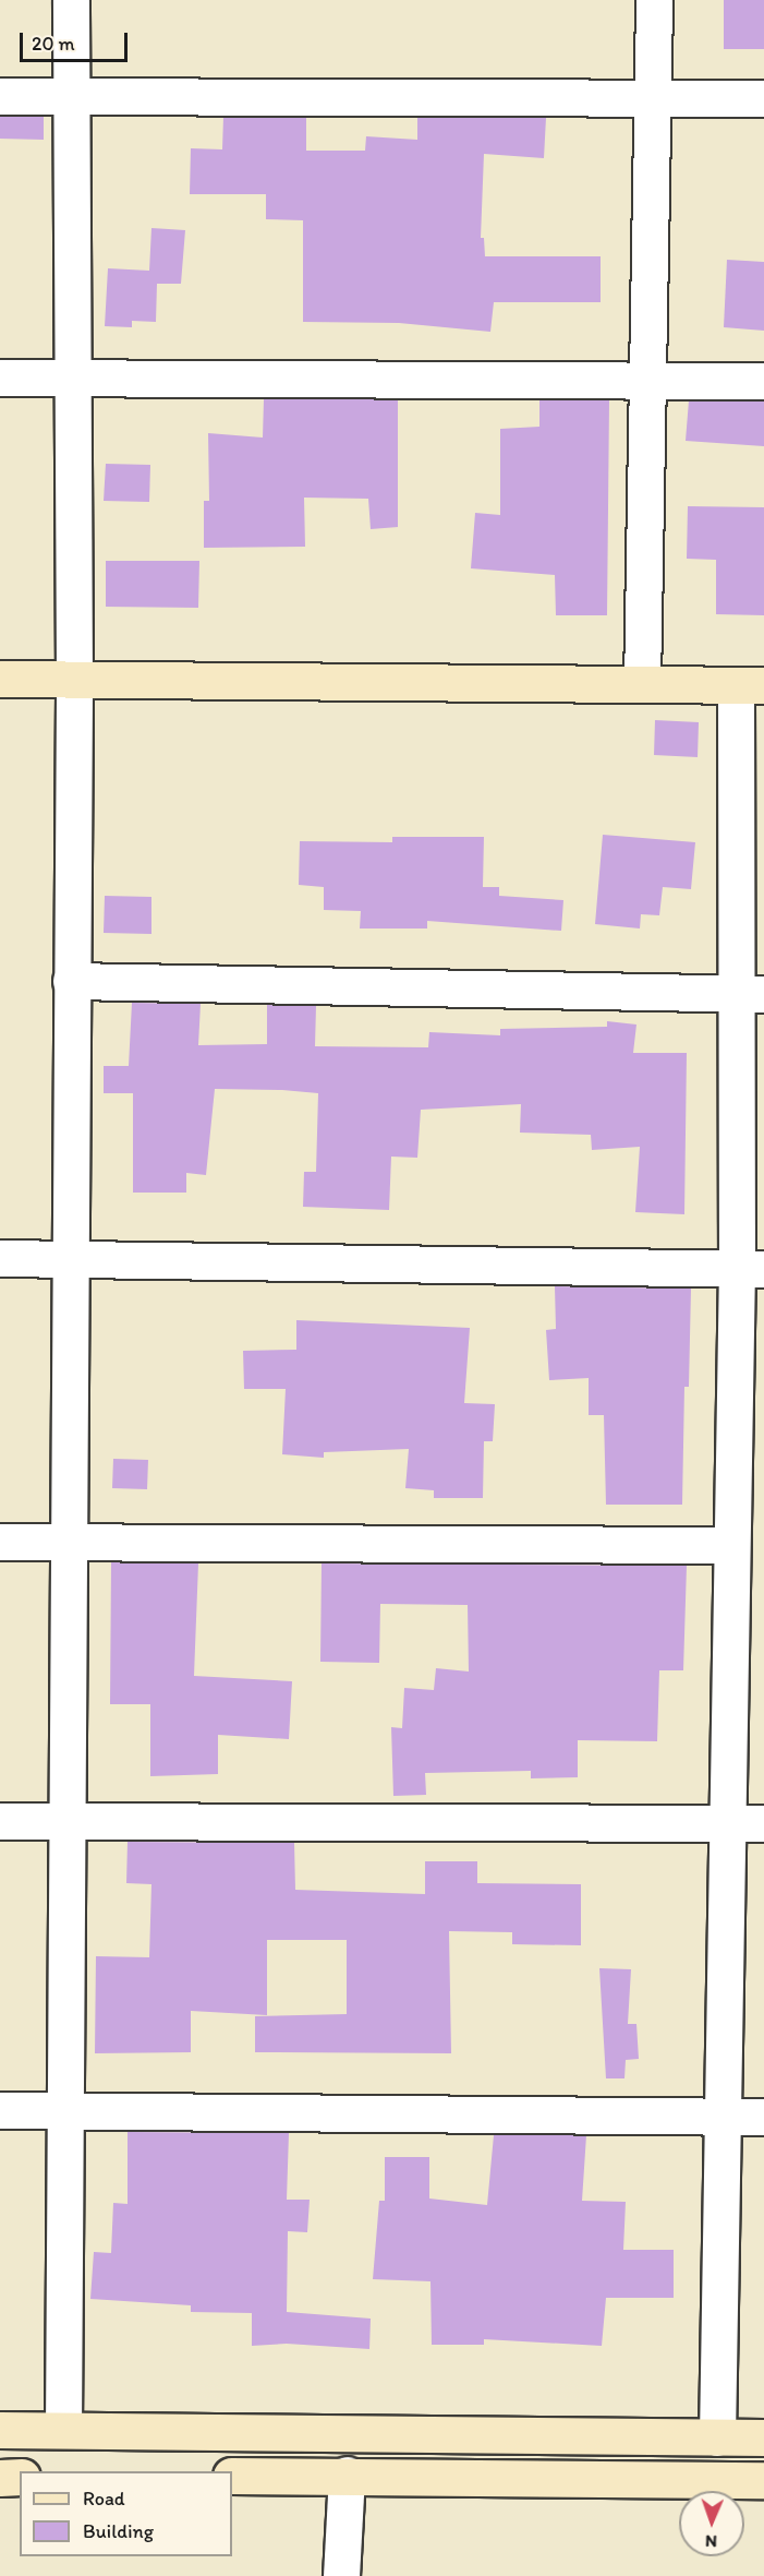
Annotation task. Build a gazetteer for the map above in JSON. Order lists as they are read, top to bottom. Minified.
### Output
{"legend":["Road","Building"],"scale_bar":"20 m","north":"bottom"}
